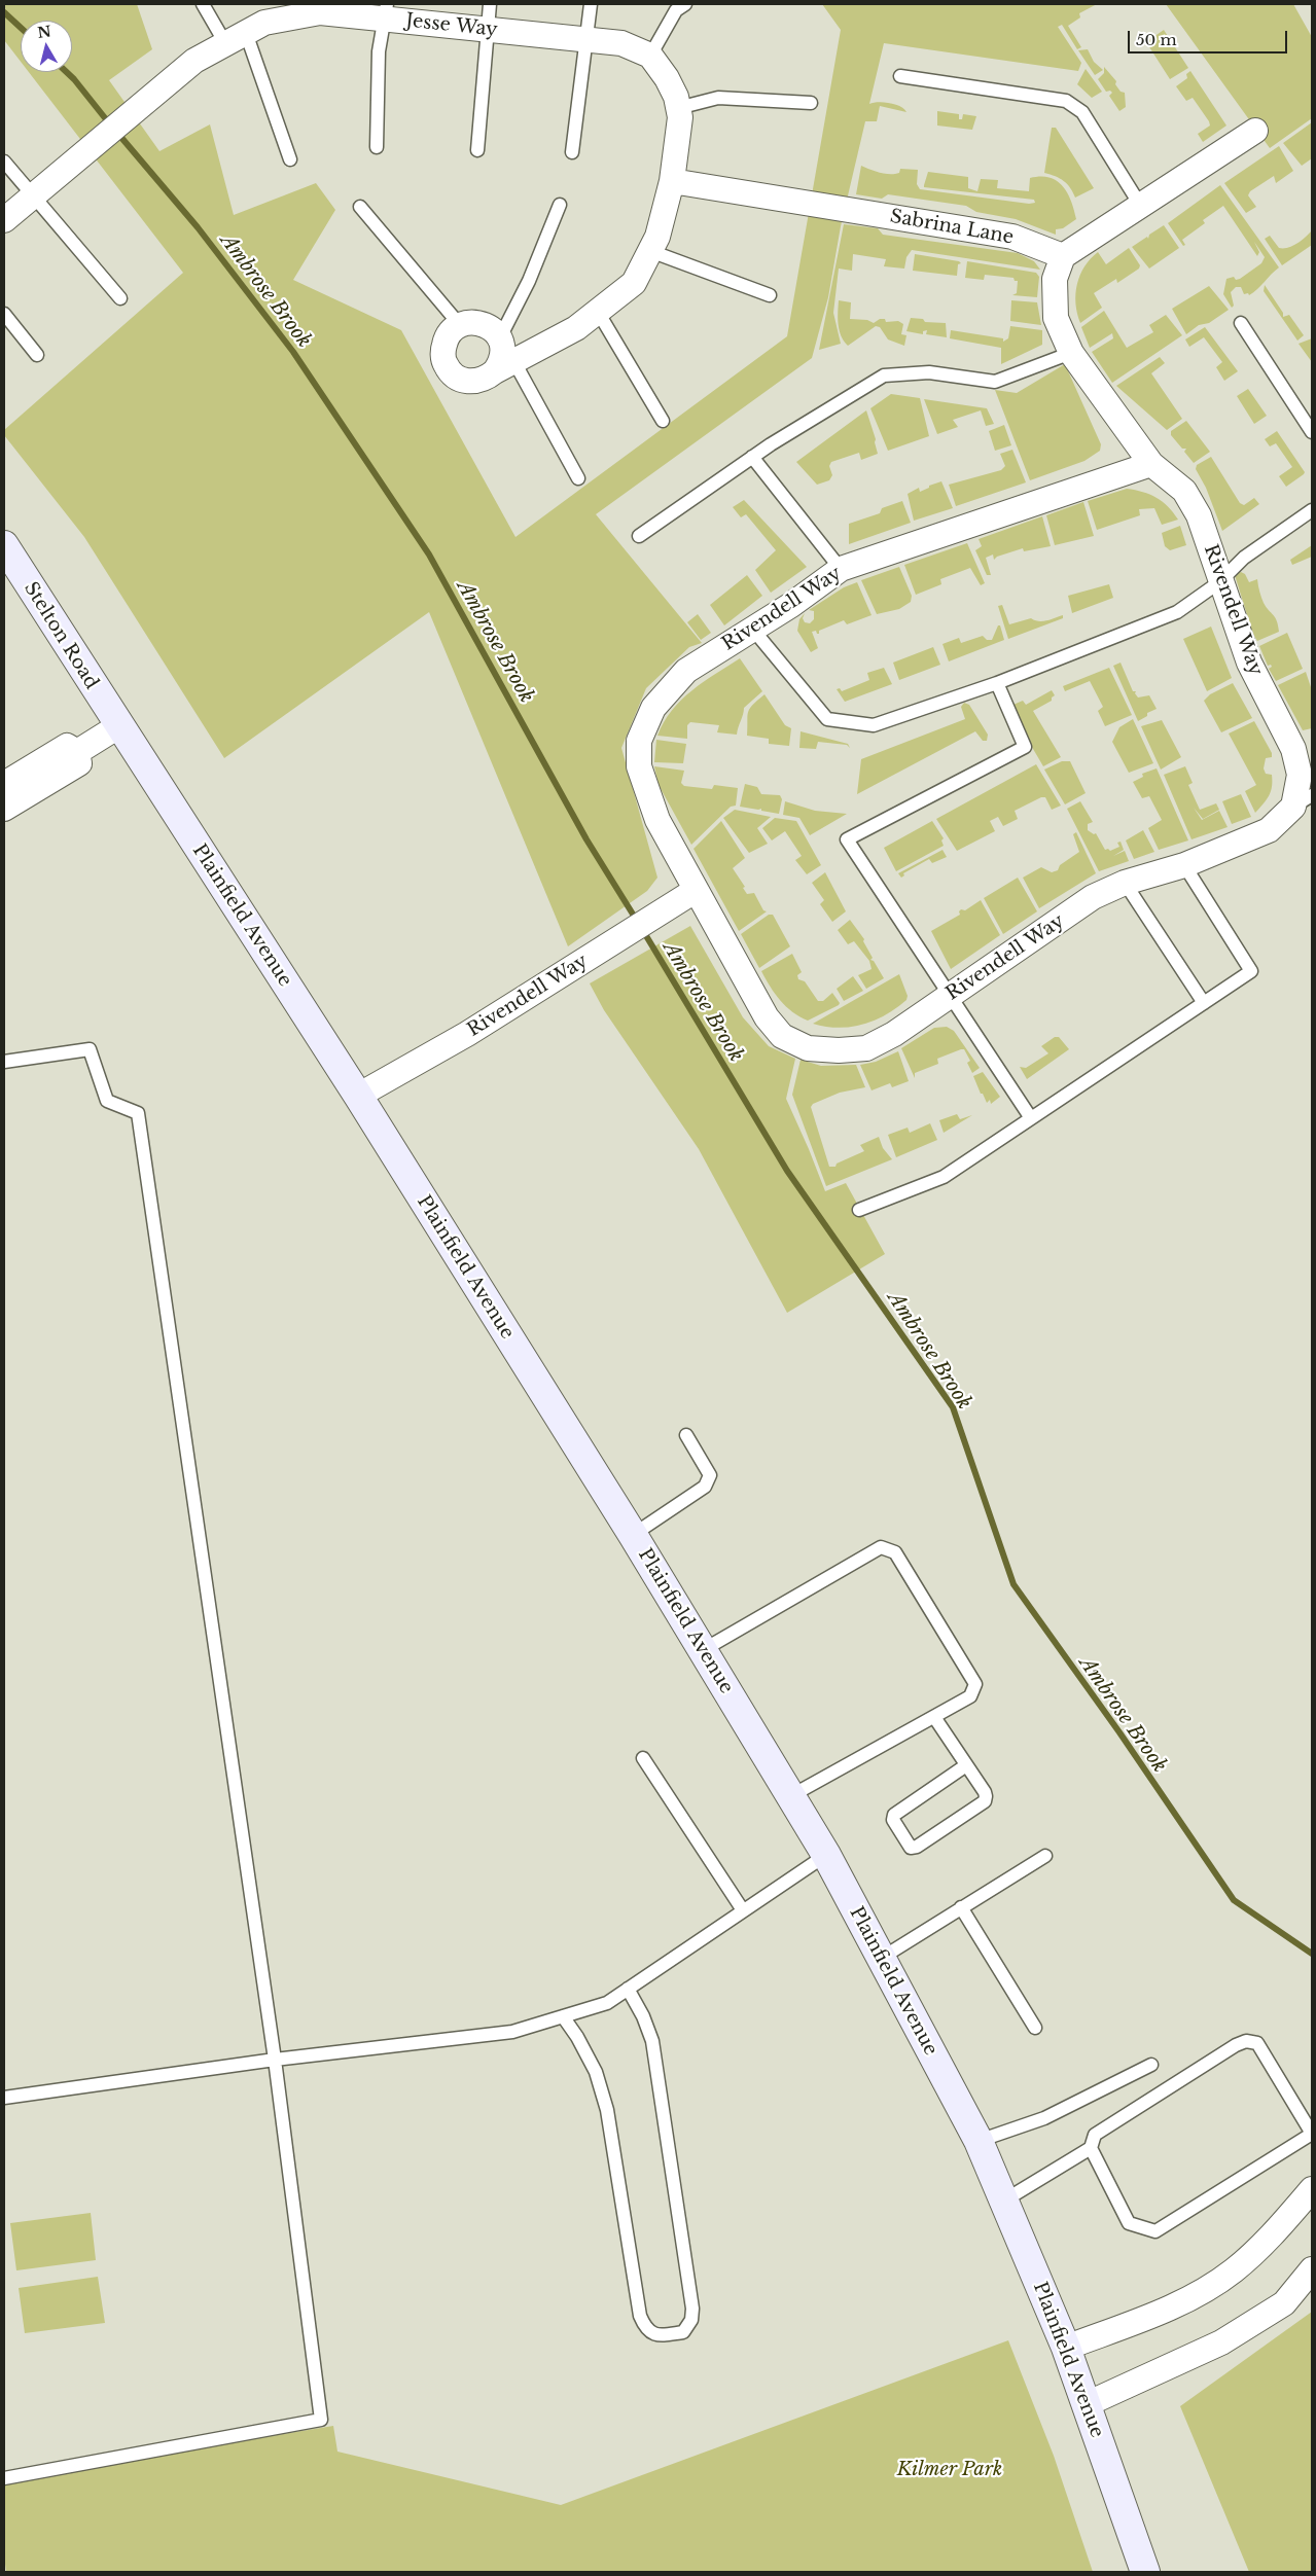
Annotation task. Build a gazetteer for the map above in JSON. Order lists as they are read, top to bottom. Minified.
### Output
{"streets":{"main road":["Stelton Road","Plainfield Avenue"],"street":["Jesse Way","Sabrina Lane","Rivendell Way"]},"crossings":[["Rivendell Way","Plainfield Avenue"],["Stelton Road","Plainfield Avenue"]],"water":["Ambrose Brook"],"parks":["Kilmer Park"],"scale_bar":"50 m","north":"top"}
